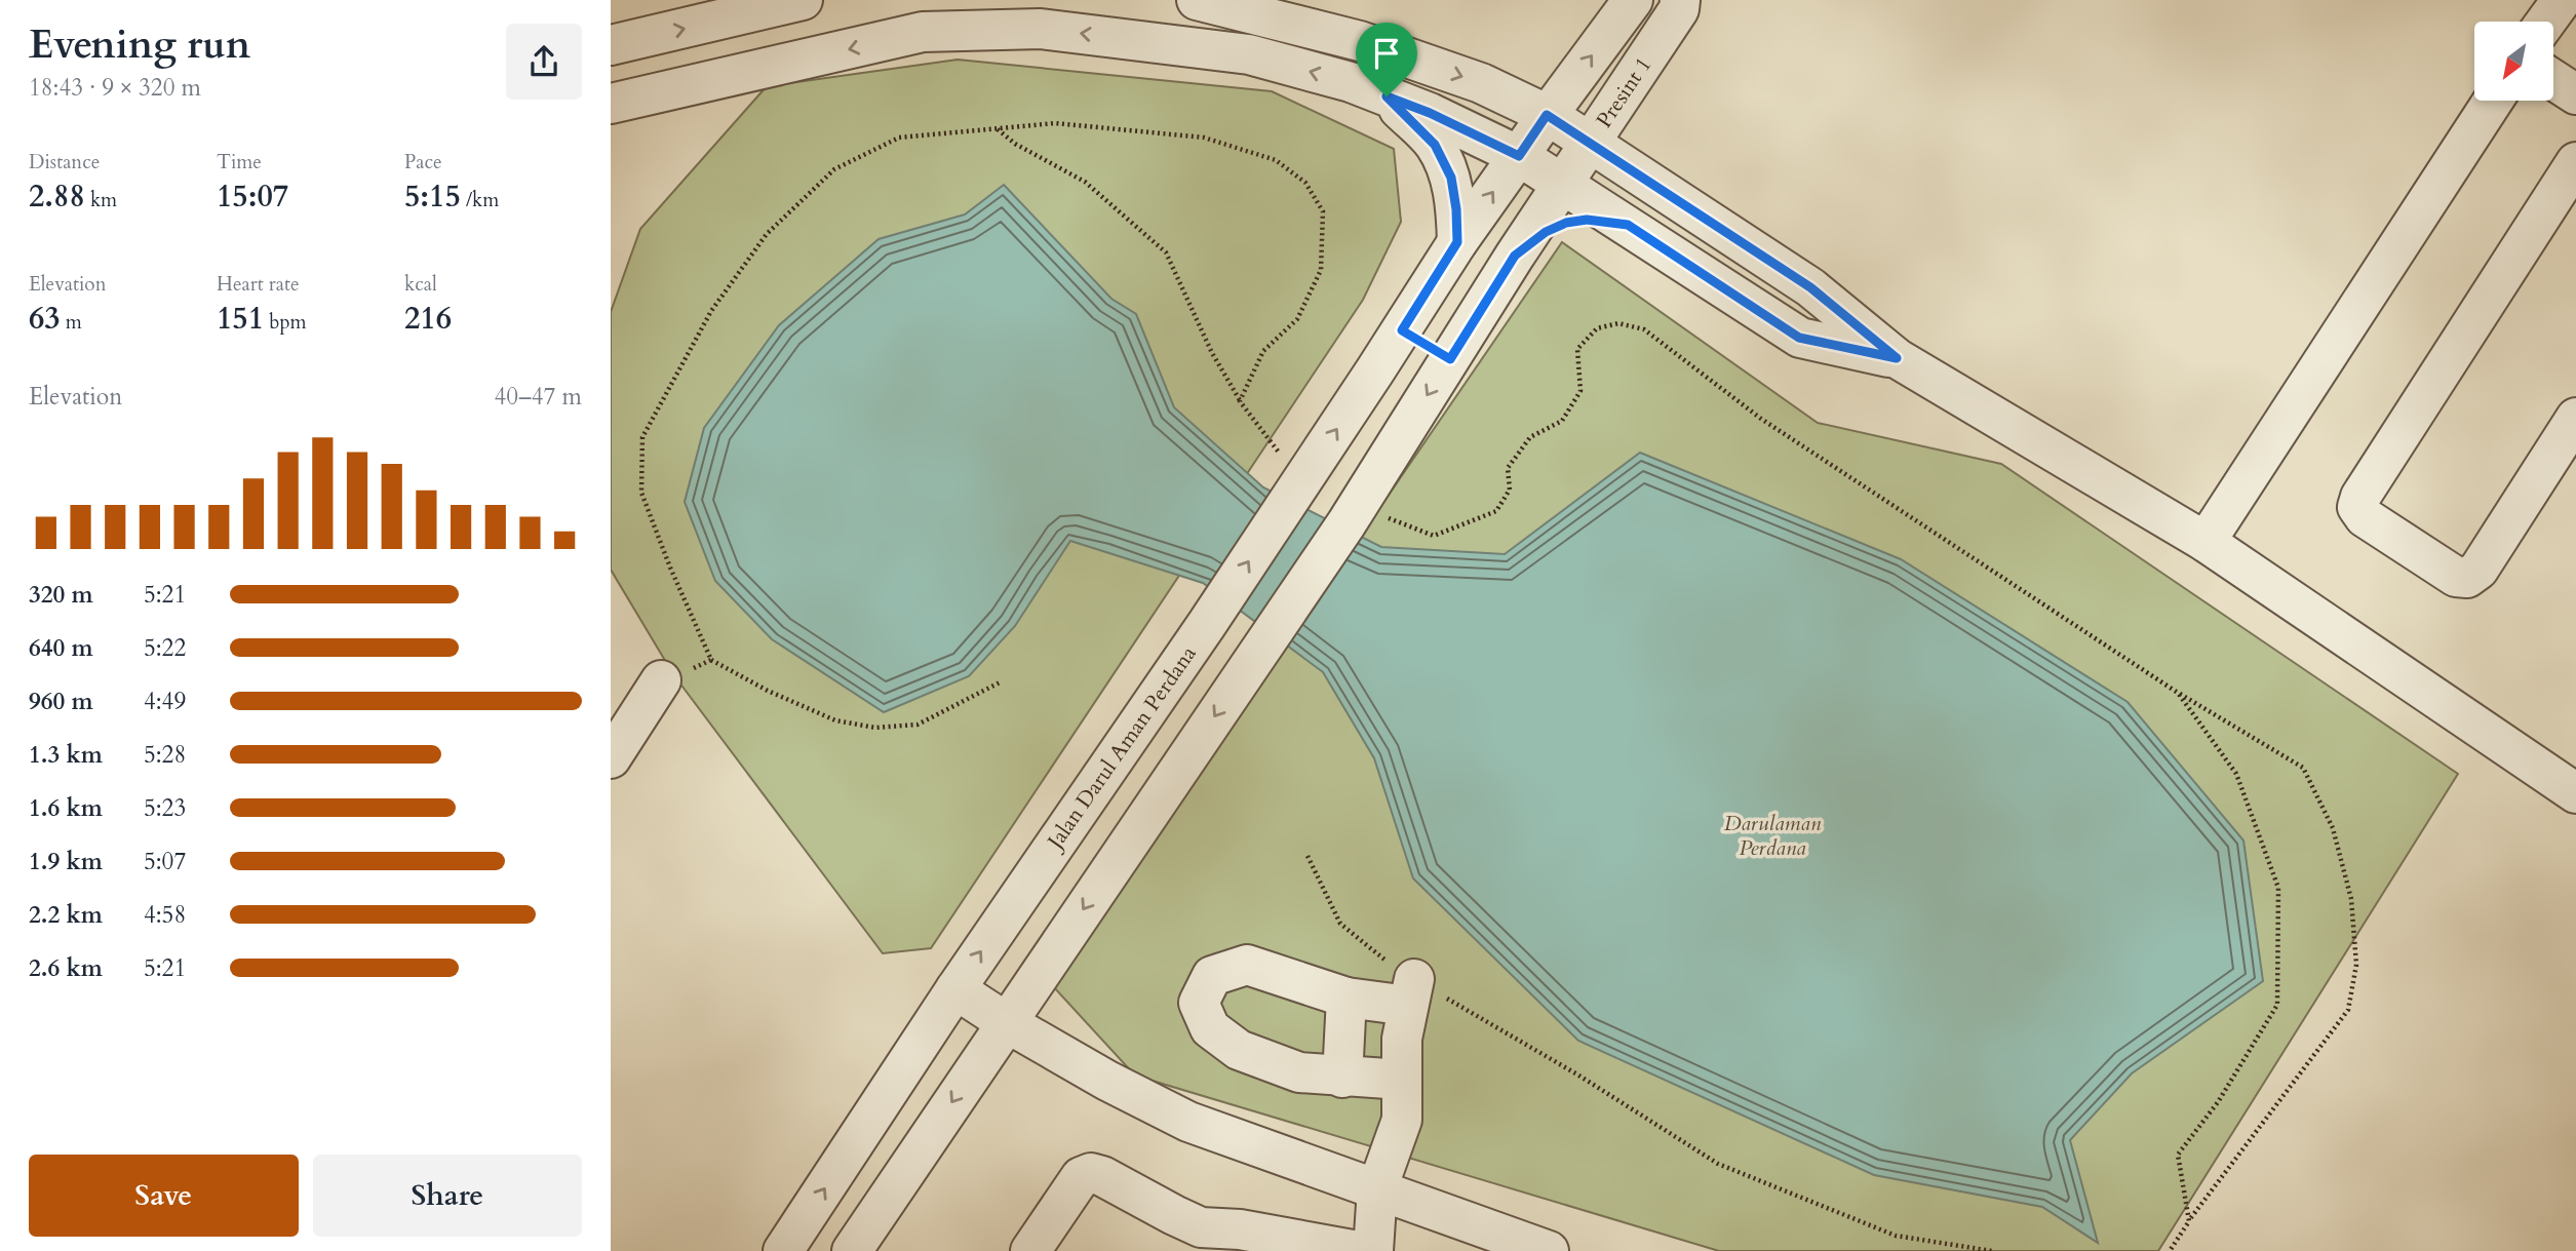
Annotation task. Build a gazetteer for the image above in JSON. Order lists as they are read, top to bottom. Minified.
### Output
{"streets":{"street":["Presint 1","Jalan Darul Aman Perdana"]},"parks":["Darulaman Perdana"],"north":"bottom left","page":{"heading":["Evening run","18:43 · 9 × 320 m"],"stats":[["Distance","2.88 km"],["Time","15:07"],["Pace","5:15 /km"],["Elevation","63 m"],["Heart rate","151 bpm"],["kcal","216"]],"chart":["Elevation","40–47 m"],"list":[{"name":"320 m","note":"5:21"},{"name":"640 m","note":"5:22"},{"name":"960 m","note":"4:49"},{"name":"1.3 km","note":"5:28"},{"name":"1.6 km","note":"5:23"},{"name":"1.9 km","note":"5:07"},{"name":"2.2 km","note":"4:58"},{"name":"2.6 km","note":"5:21"}],"buttons":["Save","Share"]}}
